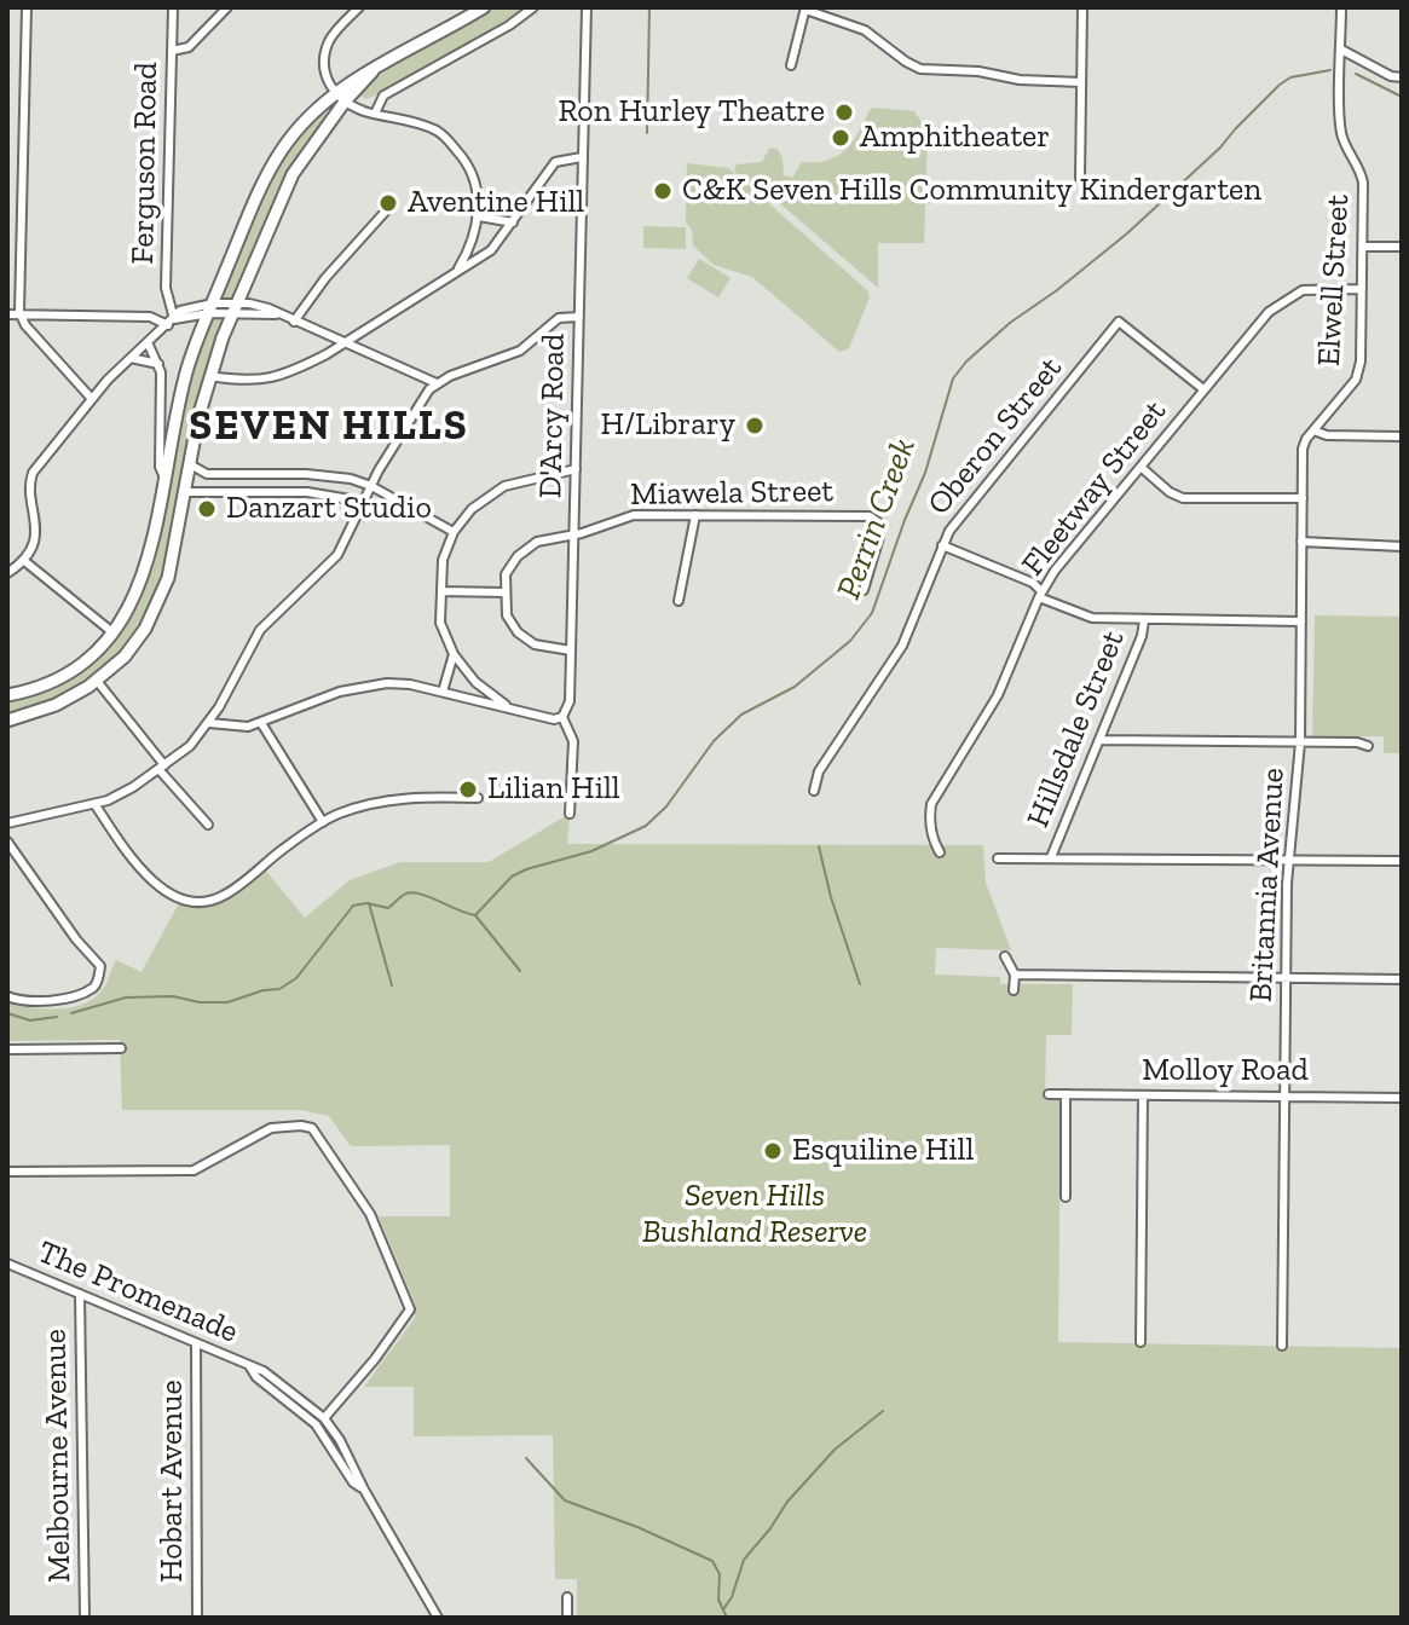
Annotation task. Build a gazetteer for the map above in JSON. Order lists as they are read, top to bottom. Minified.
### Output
{"streets":{"street":["Ferguson Road","Elwell Street","D'Arcy Road","Oberon Street","Fleetway Street","Miawela Street","Hillsdale Street","Britannia Avenue","Molloy Road","The Promenade","Melbourne Avenue","Hobart Avenue"]},"crossings":[["Elwell Street","Fleetway Street"],["Elwell Street","Britannia Avenue"],["D'Arcy Road","Miawela Street"],["Oberon Street","Fleetway Street"],["Britannia Avenue","Molloy Road"],["The Promenade","Melbourne Avenue"],["The Promenade","Hobart Avenue"]],"districts":["SEVEN HILLS"],"water":["Perrin Creek"],"parks":["Seven Hills Bushland Reserve"],"places":["Ron Hurley Theatre","Amphitheater","C&K Seven Hills Community Kindergarten","Aventine Hill","H/Library","Danzart Studio","Lilian Hill","Esquiline Hill"]}
